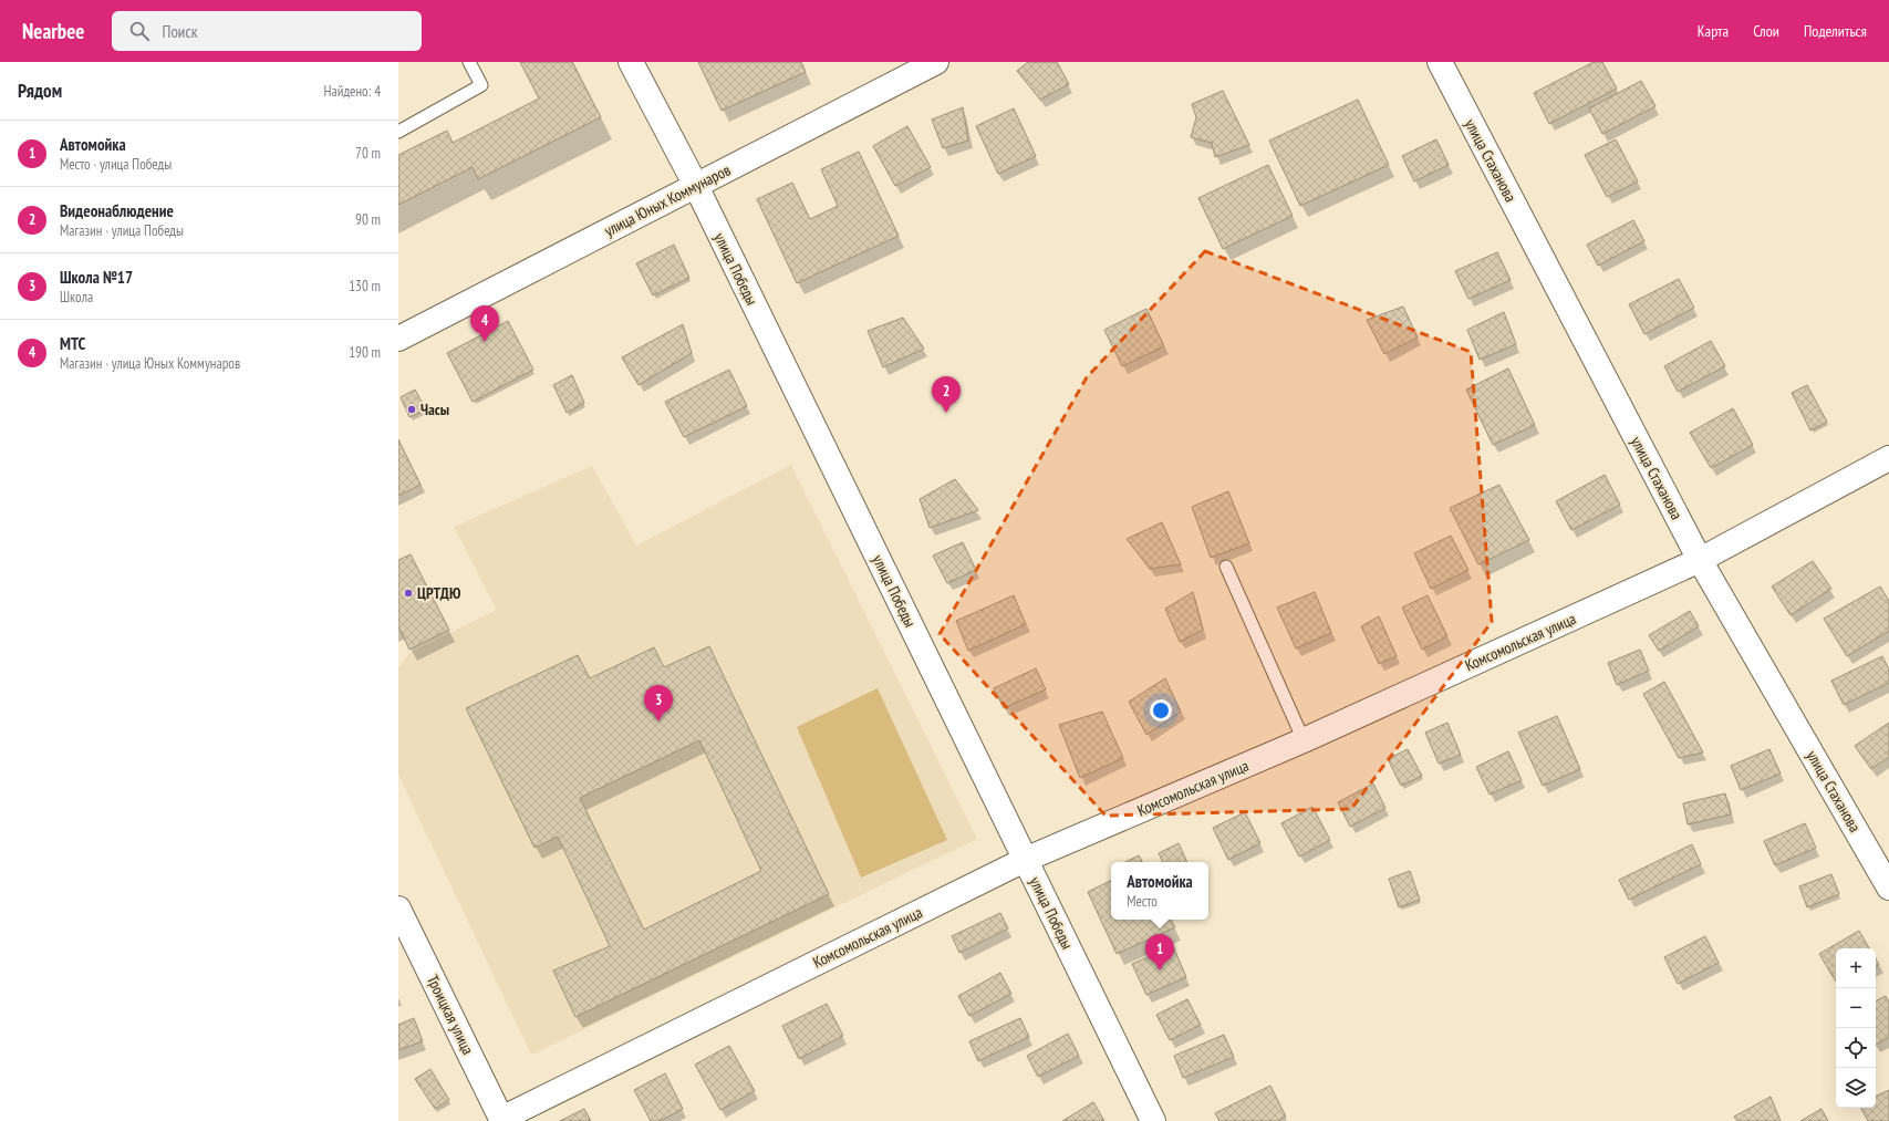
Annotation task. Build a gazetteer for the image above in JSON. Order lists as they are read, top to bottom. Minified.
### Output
{"streets":{"street":["улица Стаханова","улица Юных Коммунаров","улица Победы","Комсомольская улица","Троицкая улица"]},"crossings":[["улица Стаханова","Комсомольская улица"],["улица Юных Коммунаров","улица Победы"],["улица Победы","Комсомольская улица"],["Комсомольская улица","Троицкая улица"]],"places":["Часы","ЦРТДЮ"],"page":{"header":"Nearbee","search":"Поиск","nav":["Карта","Слои","Поделиться"],"heading":["Рядом","Найдено: 4"],"list":[{"mark":"1","name":"Автомойка","note":"Место · улица Победы","value":"70 m"},{"mark":"2","name":"Видеонаблюдение","note":"Магазин · улица Победы","value":"90 m"},{"mark":"3","name":"Школа №17","note":"Школа","value":"130 m"},{"mark":"4","name":"МТС","note":"Магазин · улица Юных Коммунаров","value":"190 m"}],"pins":["4","2","3","1"],"popup":["Автомойка","Место"],"map_buttons":["+","−"]}}
